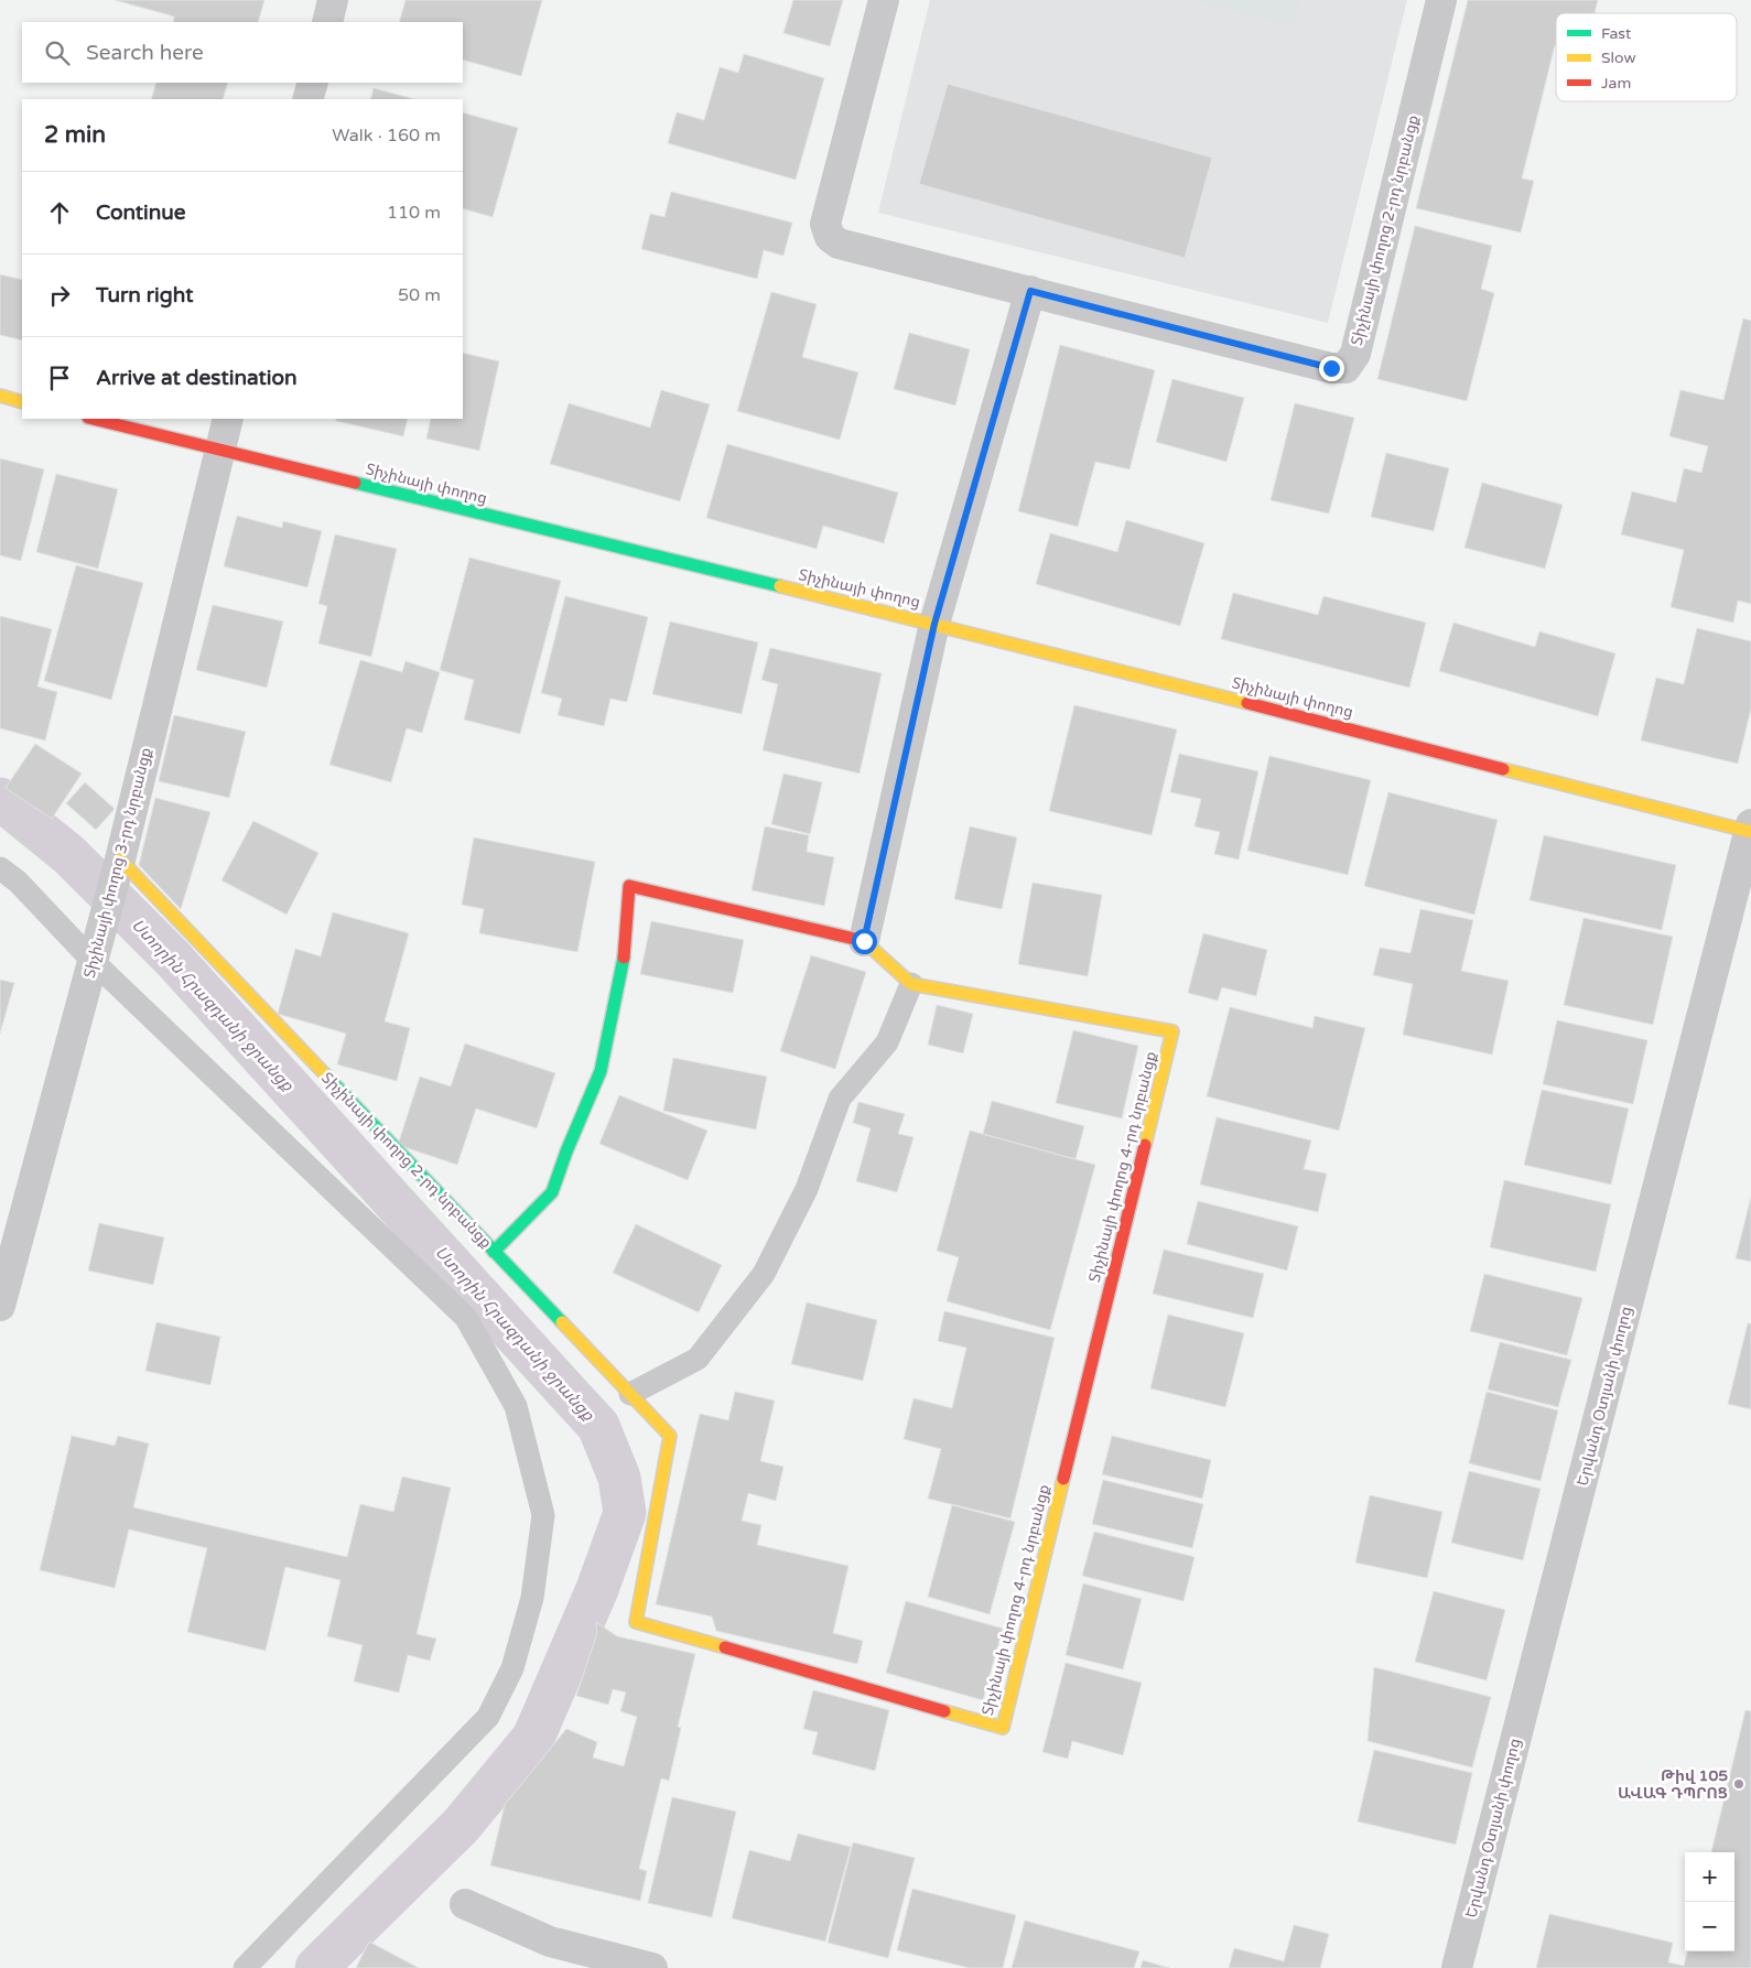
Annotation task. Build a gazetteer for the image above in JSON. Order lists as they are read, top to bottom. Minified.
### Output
{"streets":{"street":["Տիչինայի փողոց 2-րդ նրբանցք","Տիչինայի փողոց","Տիչինայի փողոց 3-րդ նրբանցք","Տիչինայի փողոց 4-րդ նրբանցք","Երվանդ Օտյանի փողոց"]},"crossings":[["Տիչինայի փողոց 2-րդ նրբանցք","Տիչինայի փողոց 3-րդ նրբանցք"],["Տիչինայի փողոց 2-րդ նրբանցք","Տիչինայի փողոց 4-րդ նրբանցք"],["Տիչինայի փողոց","Տիչինայի փողոց 3-րդ նրբանցք"],["Տիչինայի փողոց","Երվանդ Օտյանի փողոց"]],"water":["Ստորին Հրազդանի ջրանցք"],"places":["Թիվ 105 ԱՎԱԳ ԴՊՐՈՑ"],"legend":["Fast","Slow","Jam"],"page":{"search":"Search here","heading":["2 min","Walk · 160 m"],"list":[["Continue","110 m"],["Turn right","50 m"],"Arrive at destination"],"map_buttons":["+","−"]}}
